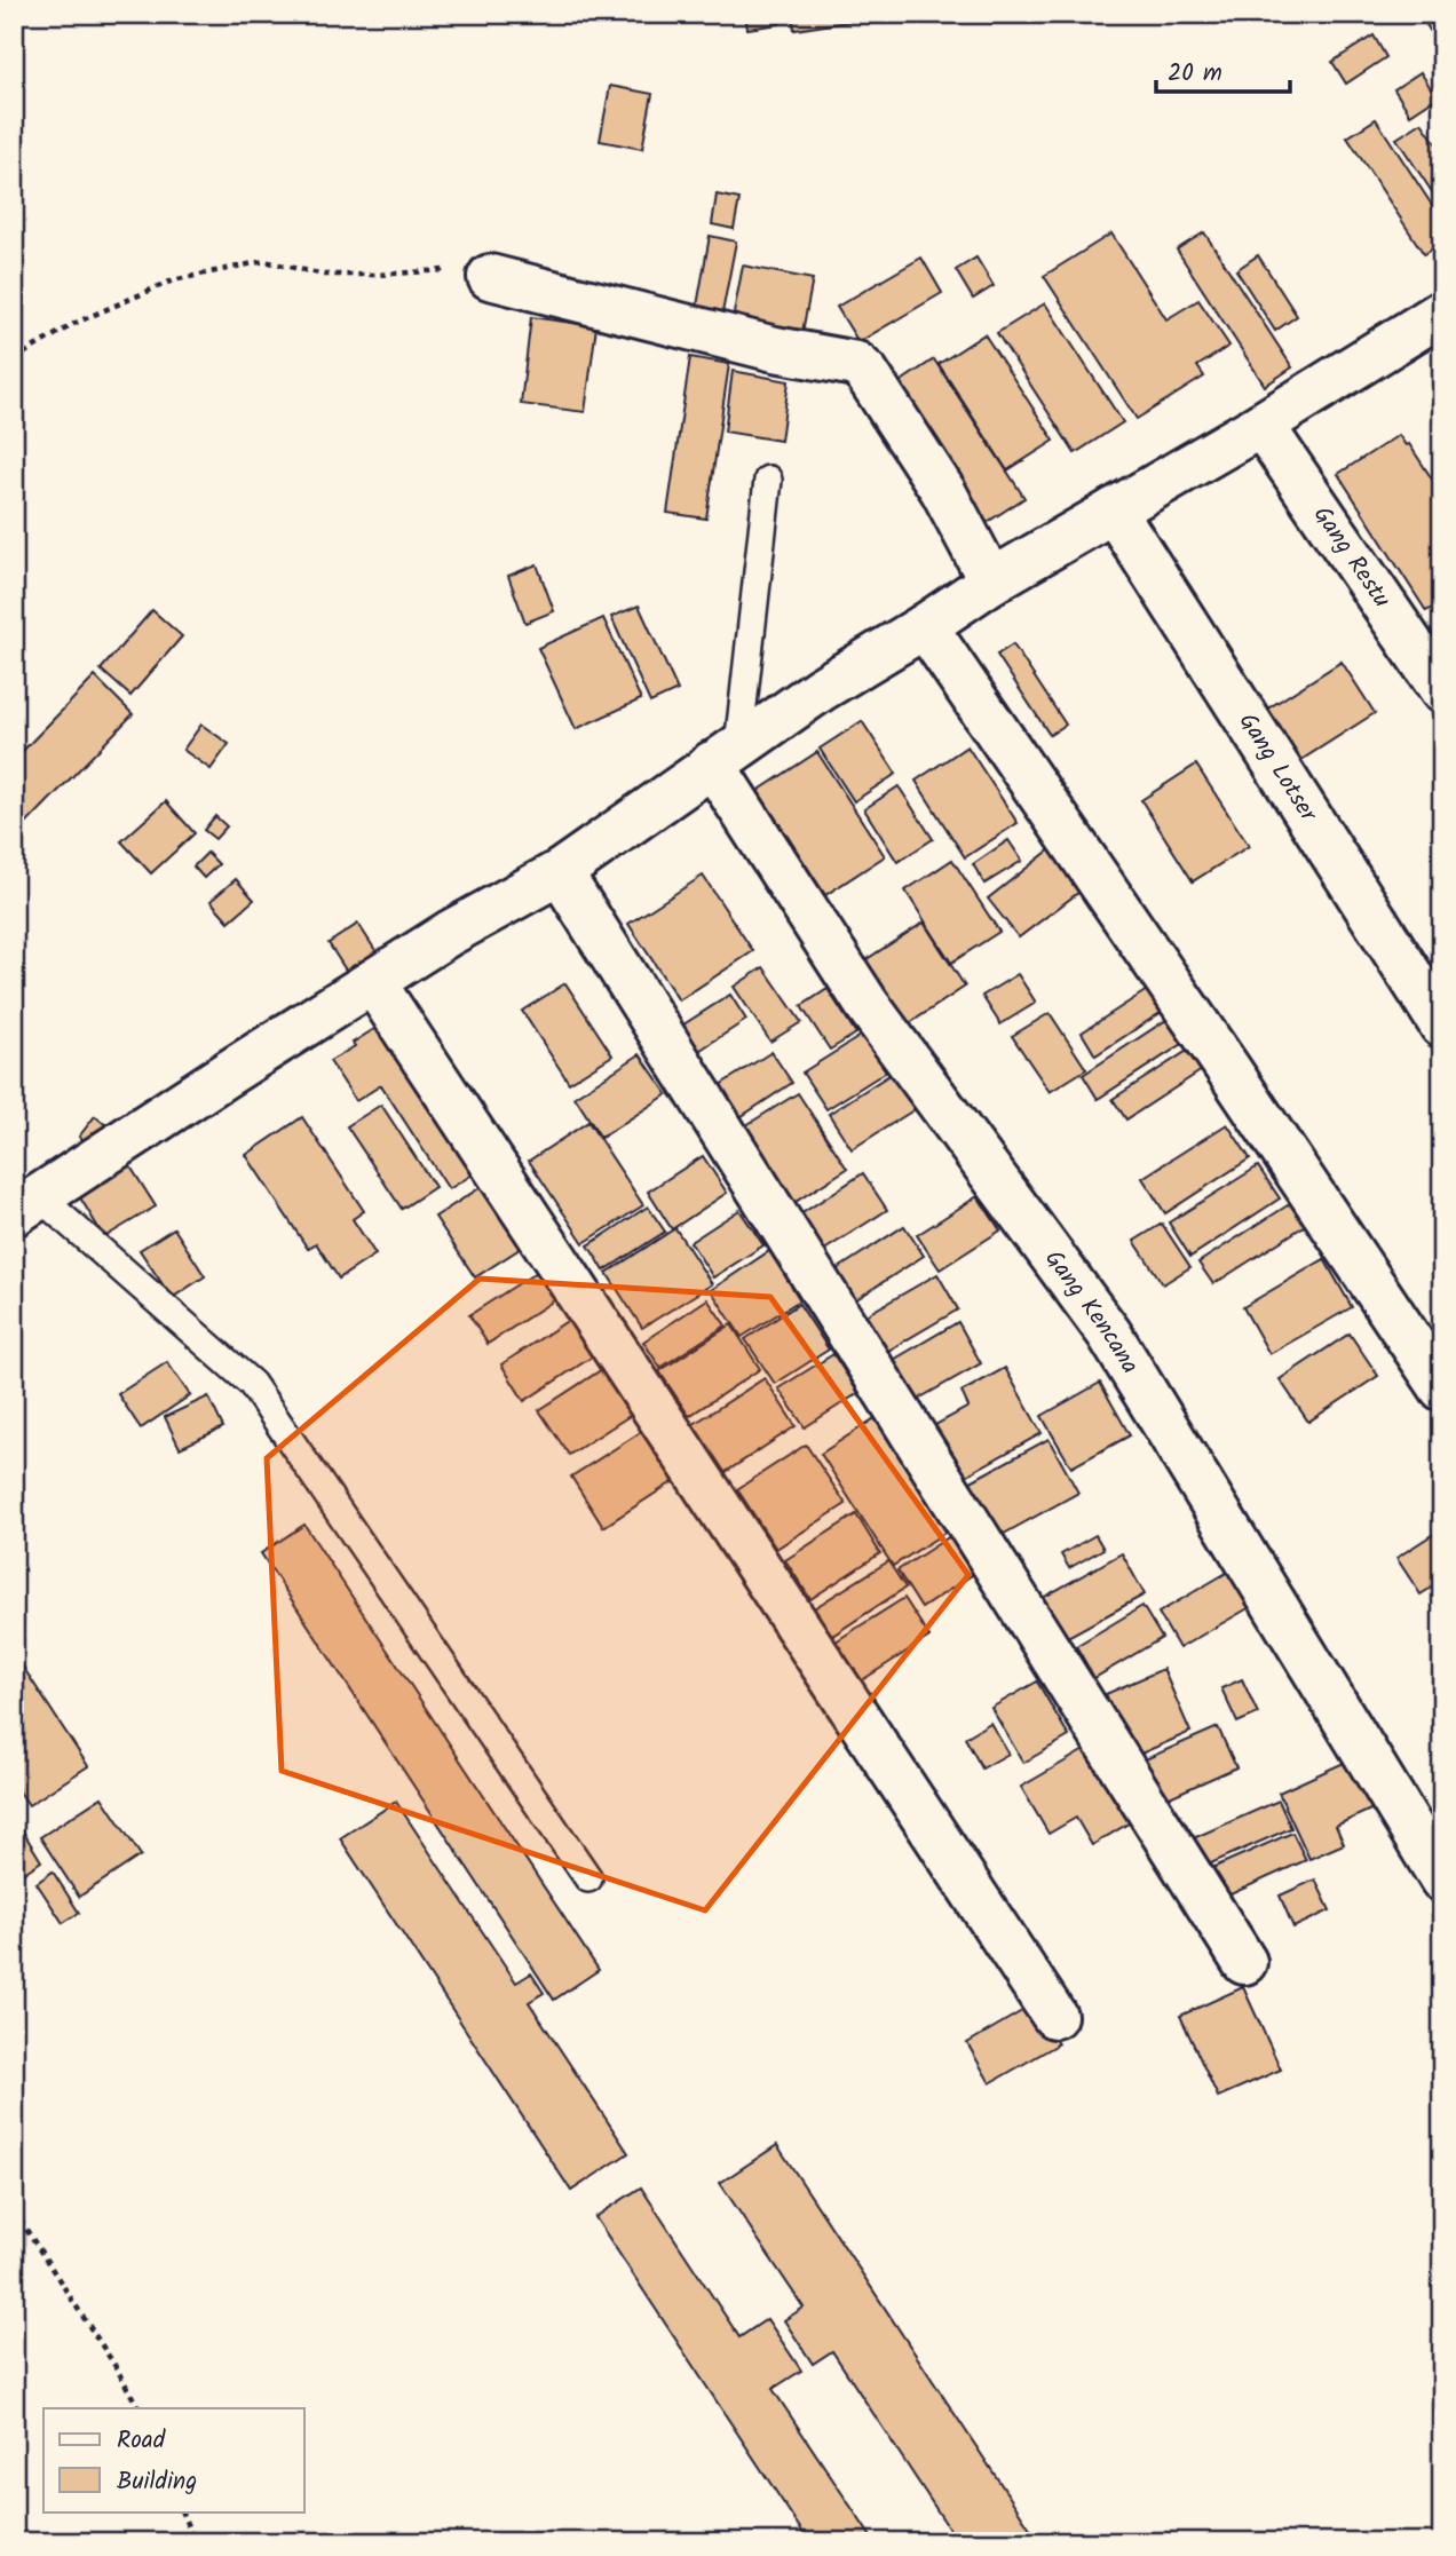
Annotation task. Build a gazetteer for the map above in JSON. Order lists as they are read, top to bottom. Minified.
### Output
{"streets":{"street":["Gang Restu","Gang Lotser","Gang Kencana"]},"legend":["Road","Building"],"scale_bar":"20 m"}
